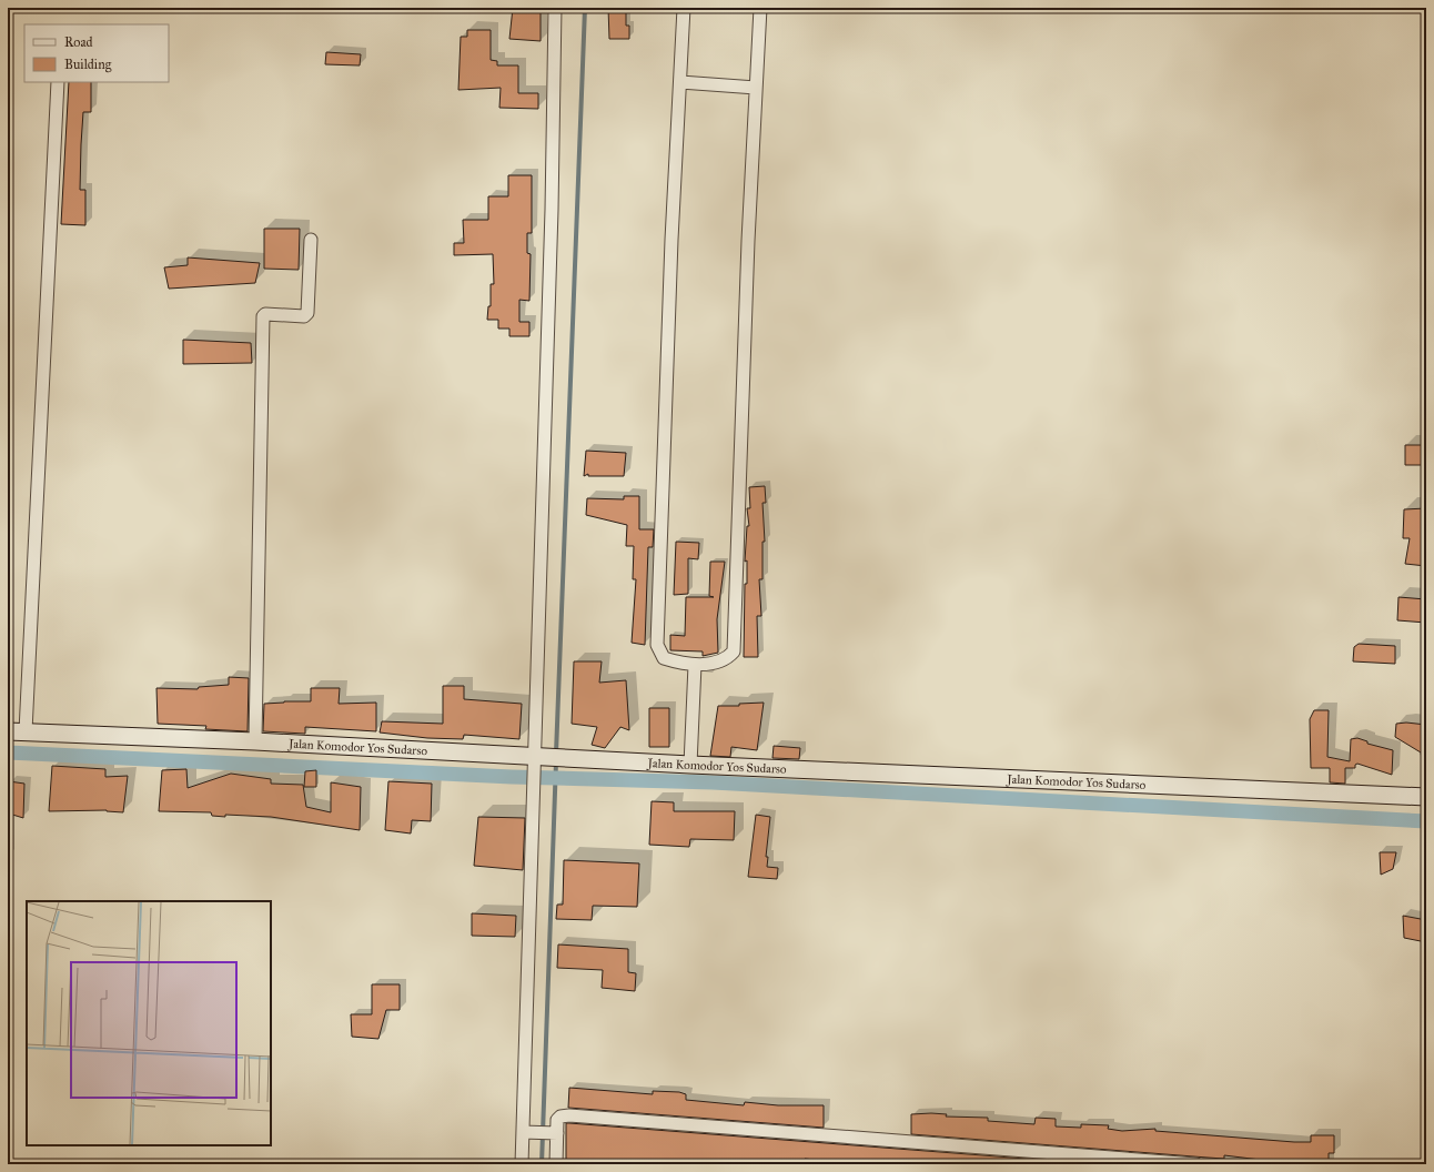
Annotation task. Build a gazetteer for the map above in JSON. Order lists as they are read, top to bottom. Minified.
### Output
{"streets":{"street":["Jalan Komodor Yos Sudarso"]},"legend":["Road","Building"]}
